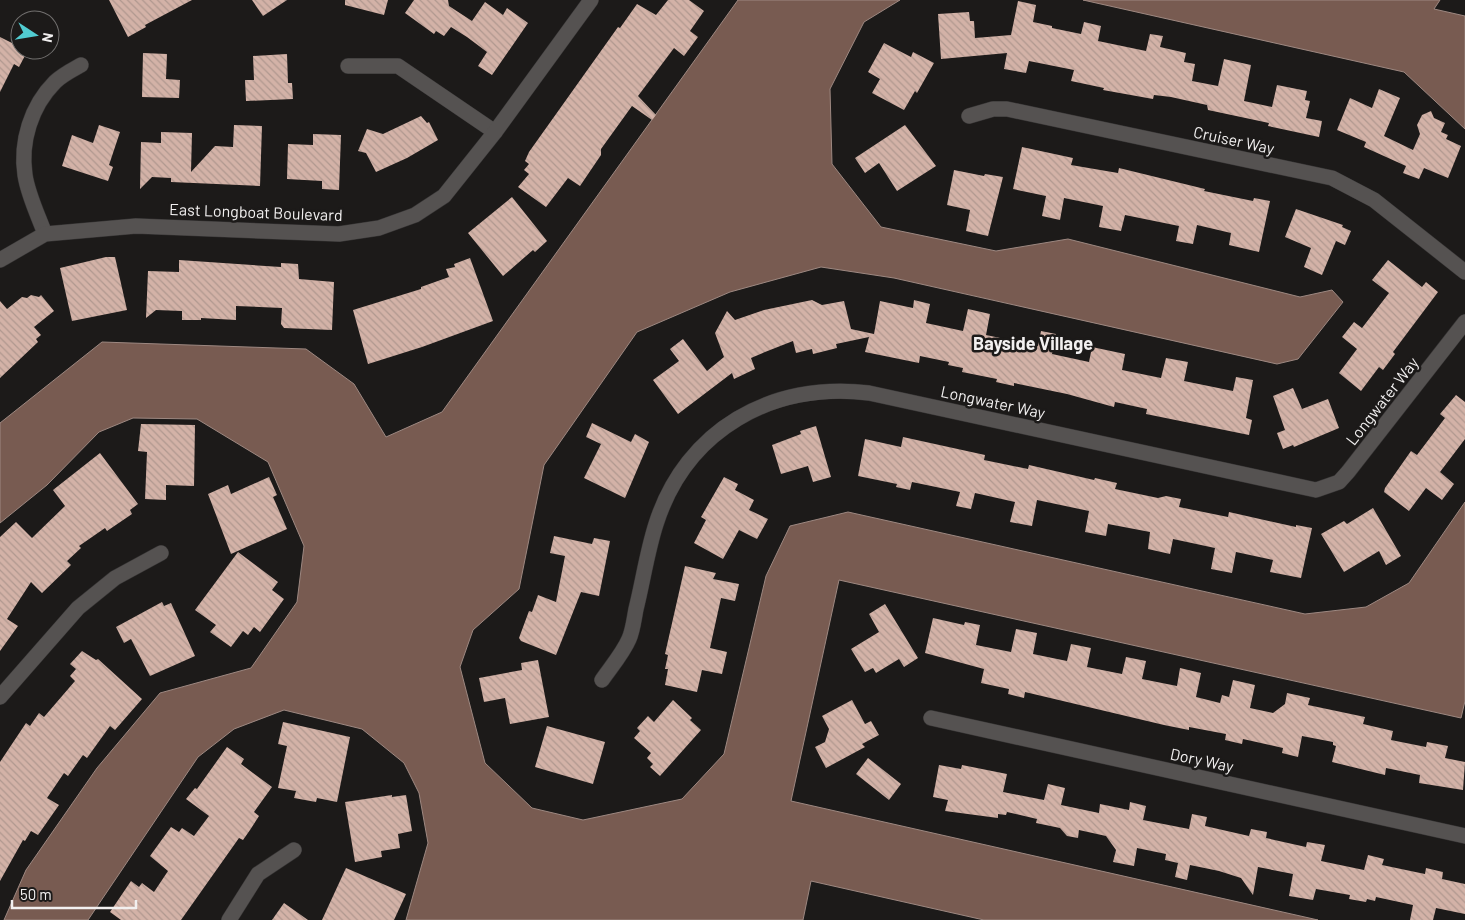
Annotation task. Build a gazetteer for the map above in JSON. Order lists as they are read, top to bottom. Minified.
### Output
{"streets":{"street":["Cruiser Way","East Longboat Boulevard","Longwater Way","Dory Way"]},"districts":["Bayside Village"],"scale_bar":"50 m","north":"right"}
